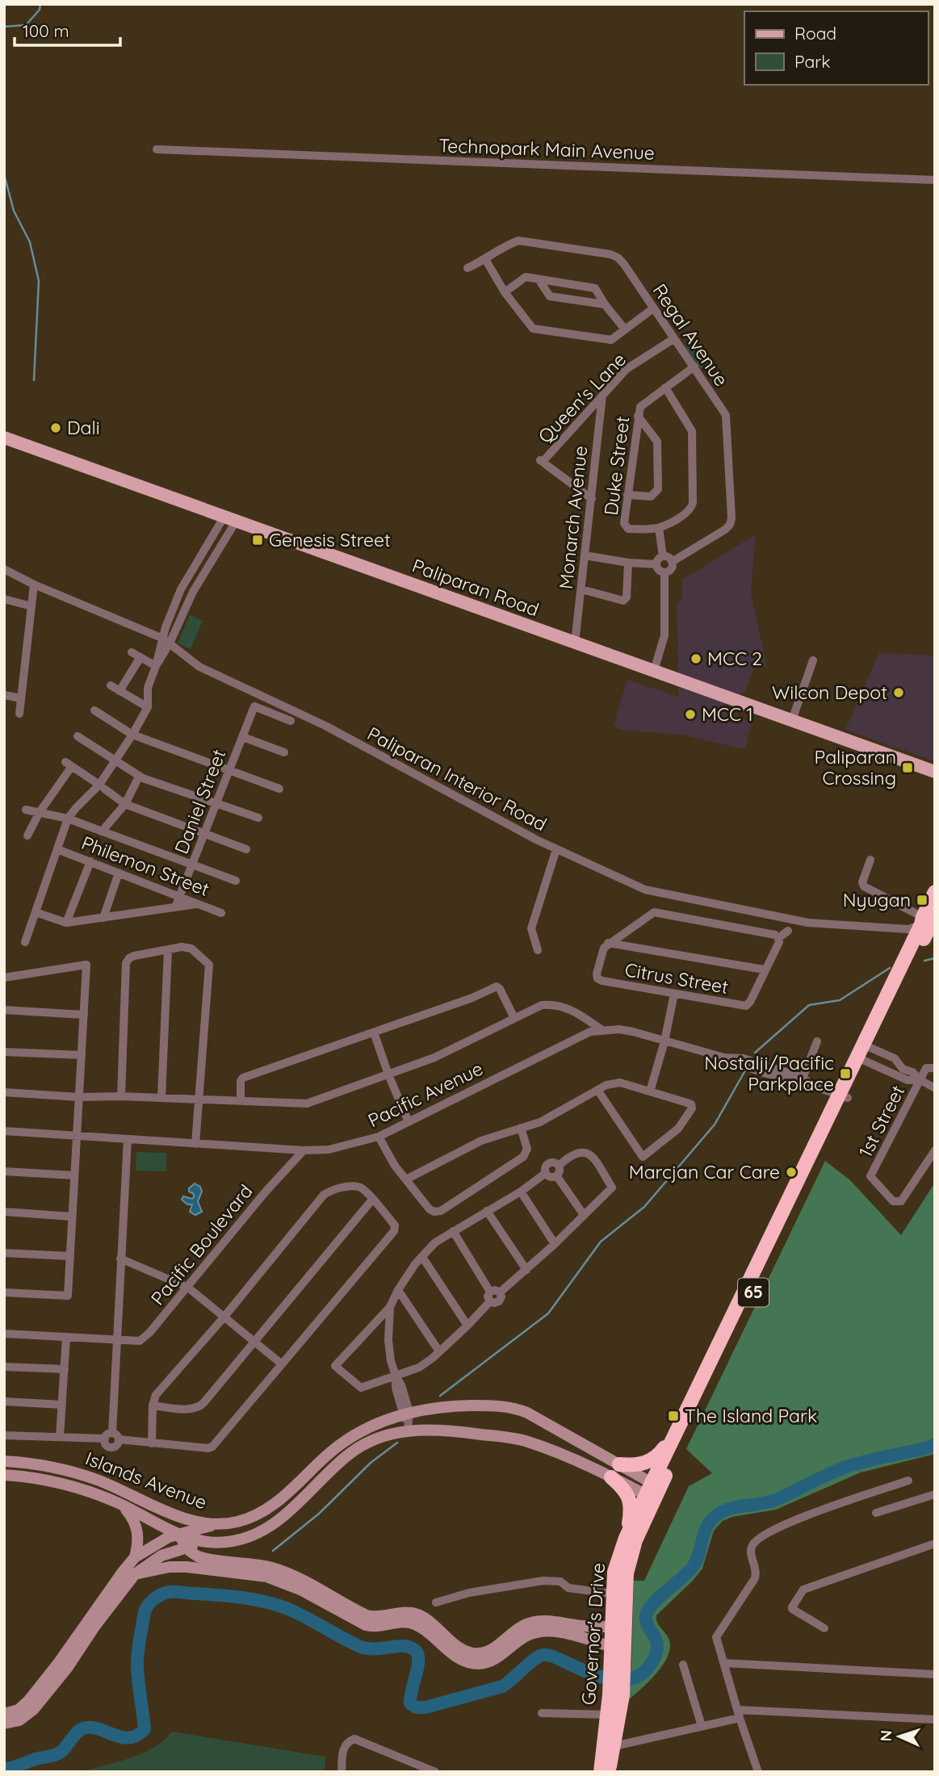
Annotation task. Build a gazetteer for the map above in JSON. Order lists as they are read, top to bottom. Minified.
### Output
{"streets":{"highway":["65","Governor's Drive"],"main road":["Paliparan Road"],"street":["Technopark Main Avenue","Regal Avenue","Queen's Lane","Duke Street","Monarch Avenue","Paliparan Interior Road","Daniel Street","Philemon Street","Citrus Street","Pacific Avenue","1st Street","Pacific Boulevard","Islands Avenue"]},"crossings":[["Regal Avenue","Queen's Lane"],["Regal Avenue","Duke Street"],["Queen's Lane","Monarch Avenue"],["Monarch Avenue","Paliparan Road"],["Paliparan Interior Road","Governor's Drive"],["Daniel Street","Philemon Street"],["Pacific Avenue","Pacific Boulevard"],["Pacific Avenue","Governor's Drive"],["Islands Avenue","Governor's Drive"]],"places":{"other":["Dali","MCC 2","Wilcon Depot","MCC 1","Marcjan Car Care"],"transit":["Genesis Street","Paliparan Crossing","Nyugan","Nostalji/Pacific Parkplace","The Island Park"]},"legend":["Road","Park"],"scale_bar":"100 m","north":"left"}
